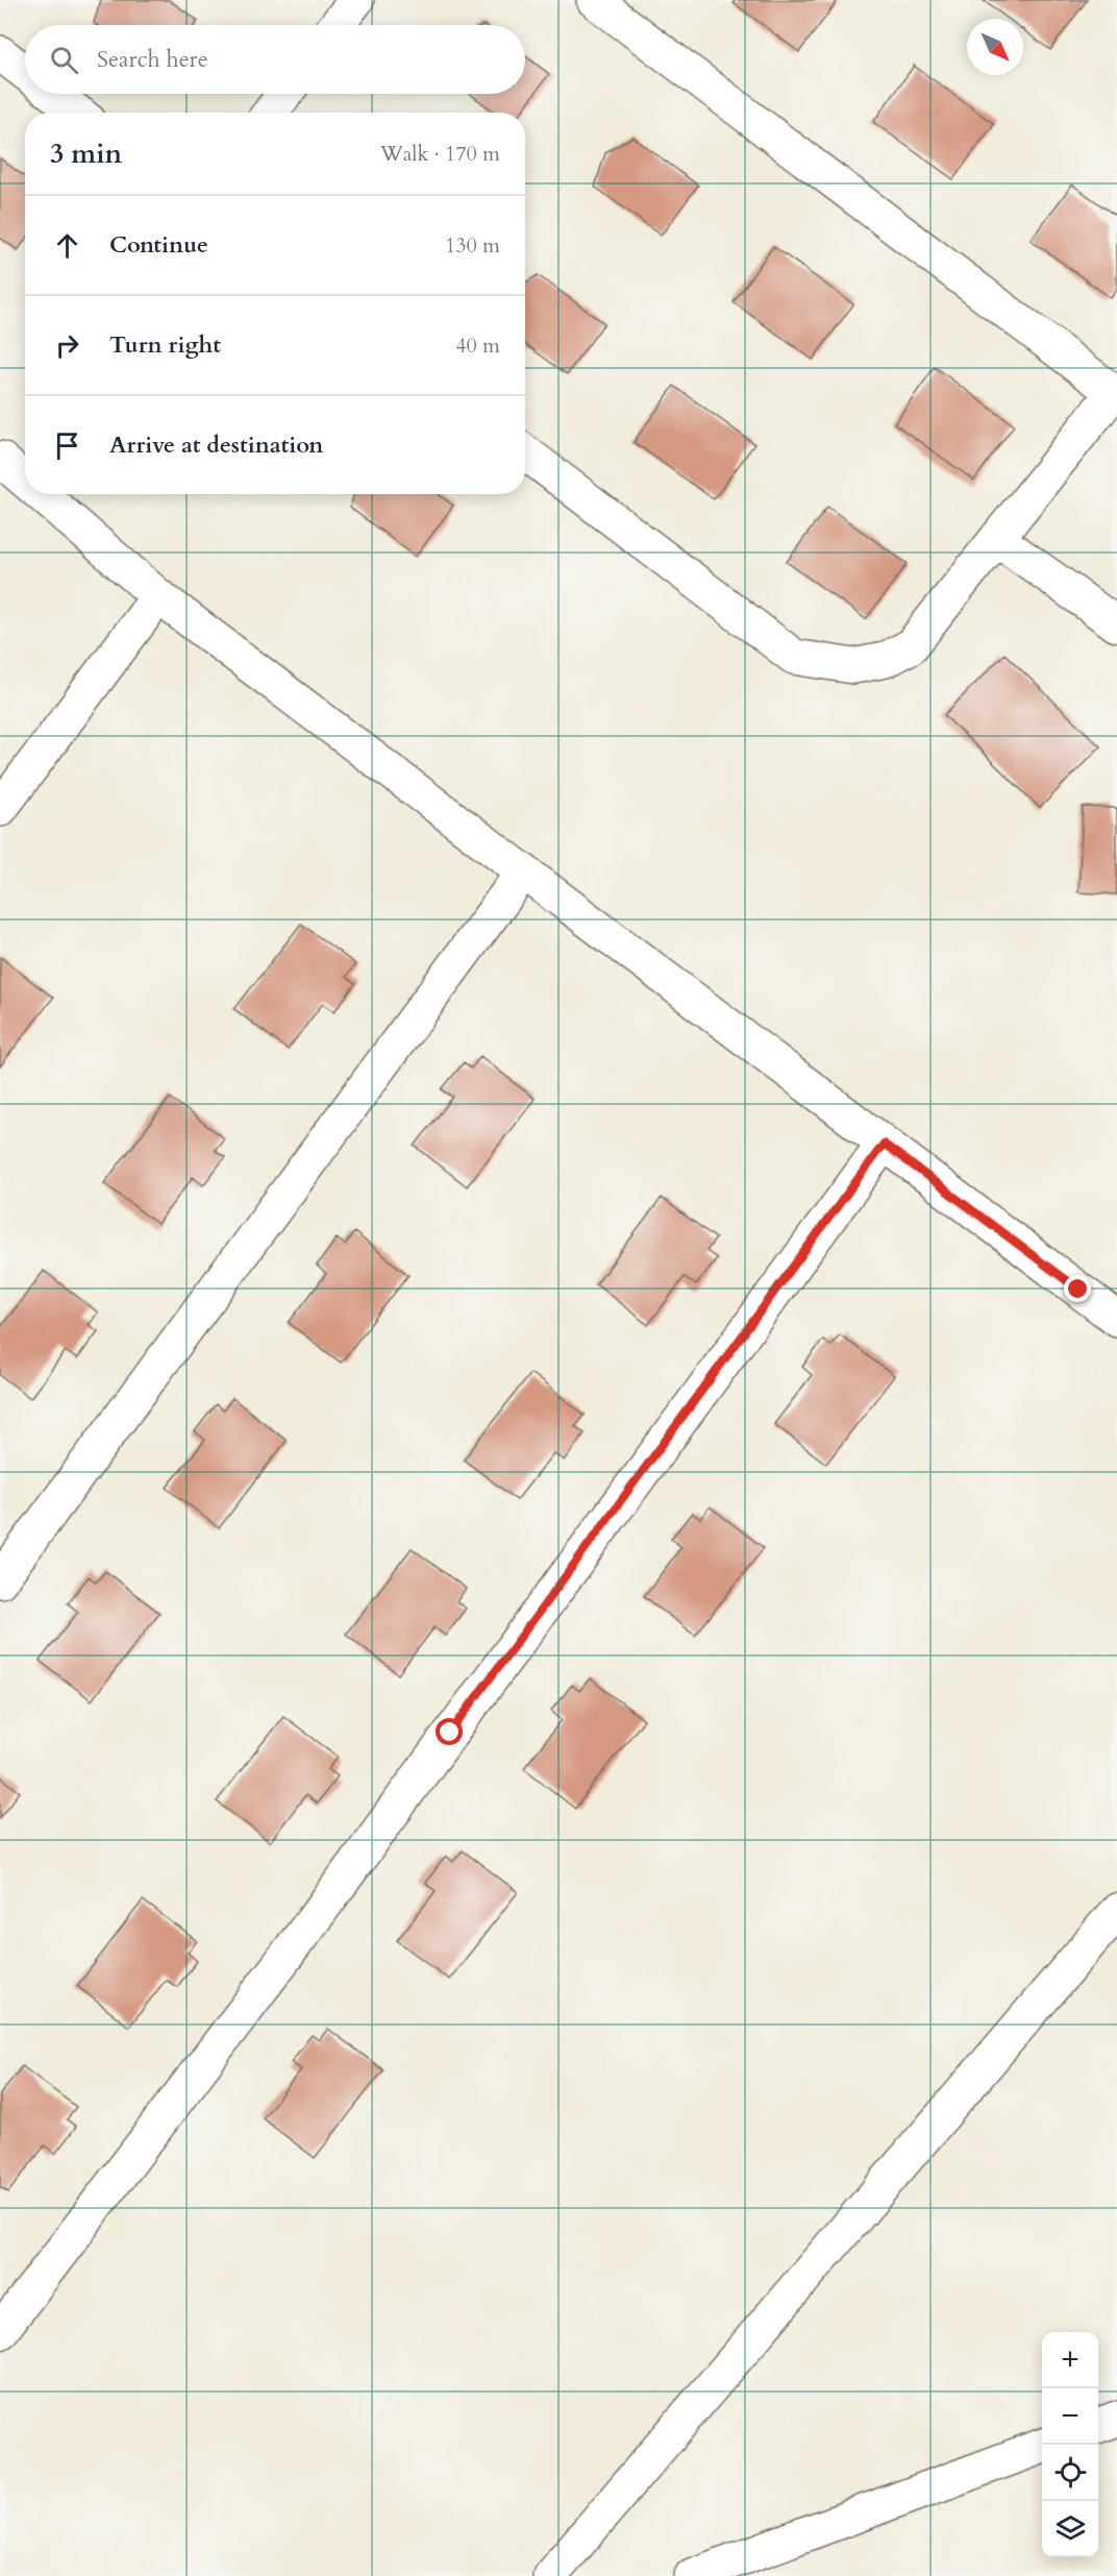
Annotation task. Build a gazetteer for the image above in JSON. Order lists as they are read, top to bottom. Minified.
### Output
{"north":"bottom right","page":{"search":"Search here","heading":["3 min","Walk · 170 m"],"list":[["Continue","130 m"],["Turn right","40 m"],"Arrive at destination"],"map_buttons":["+","−"]}}
